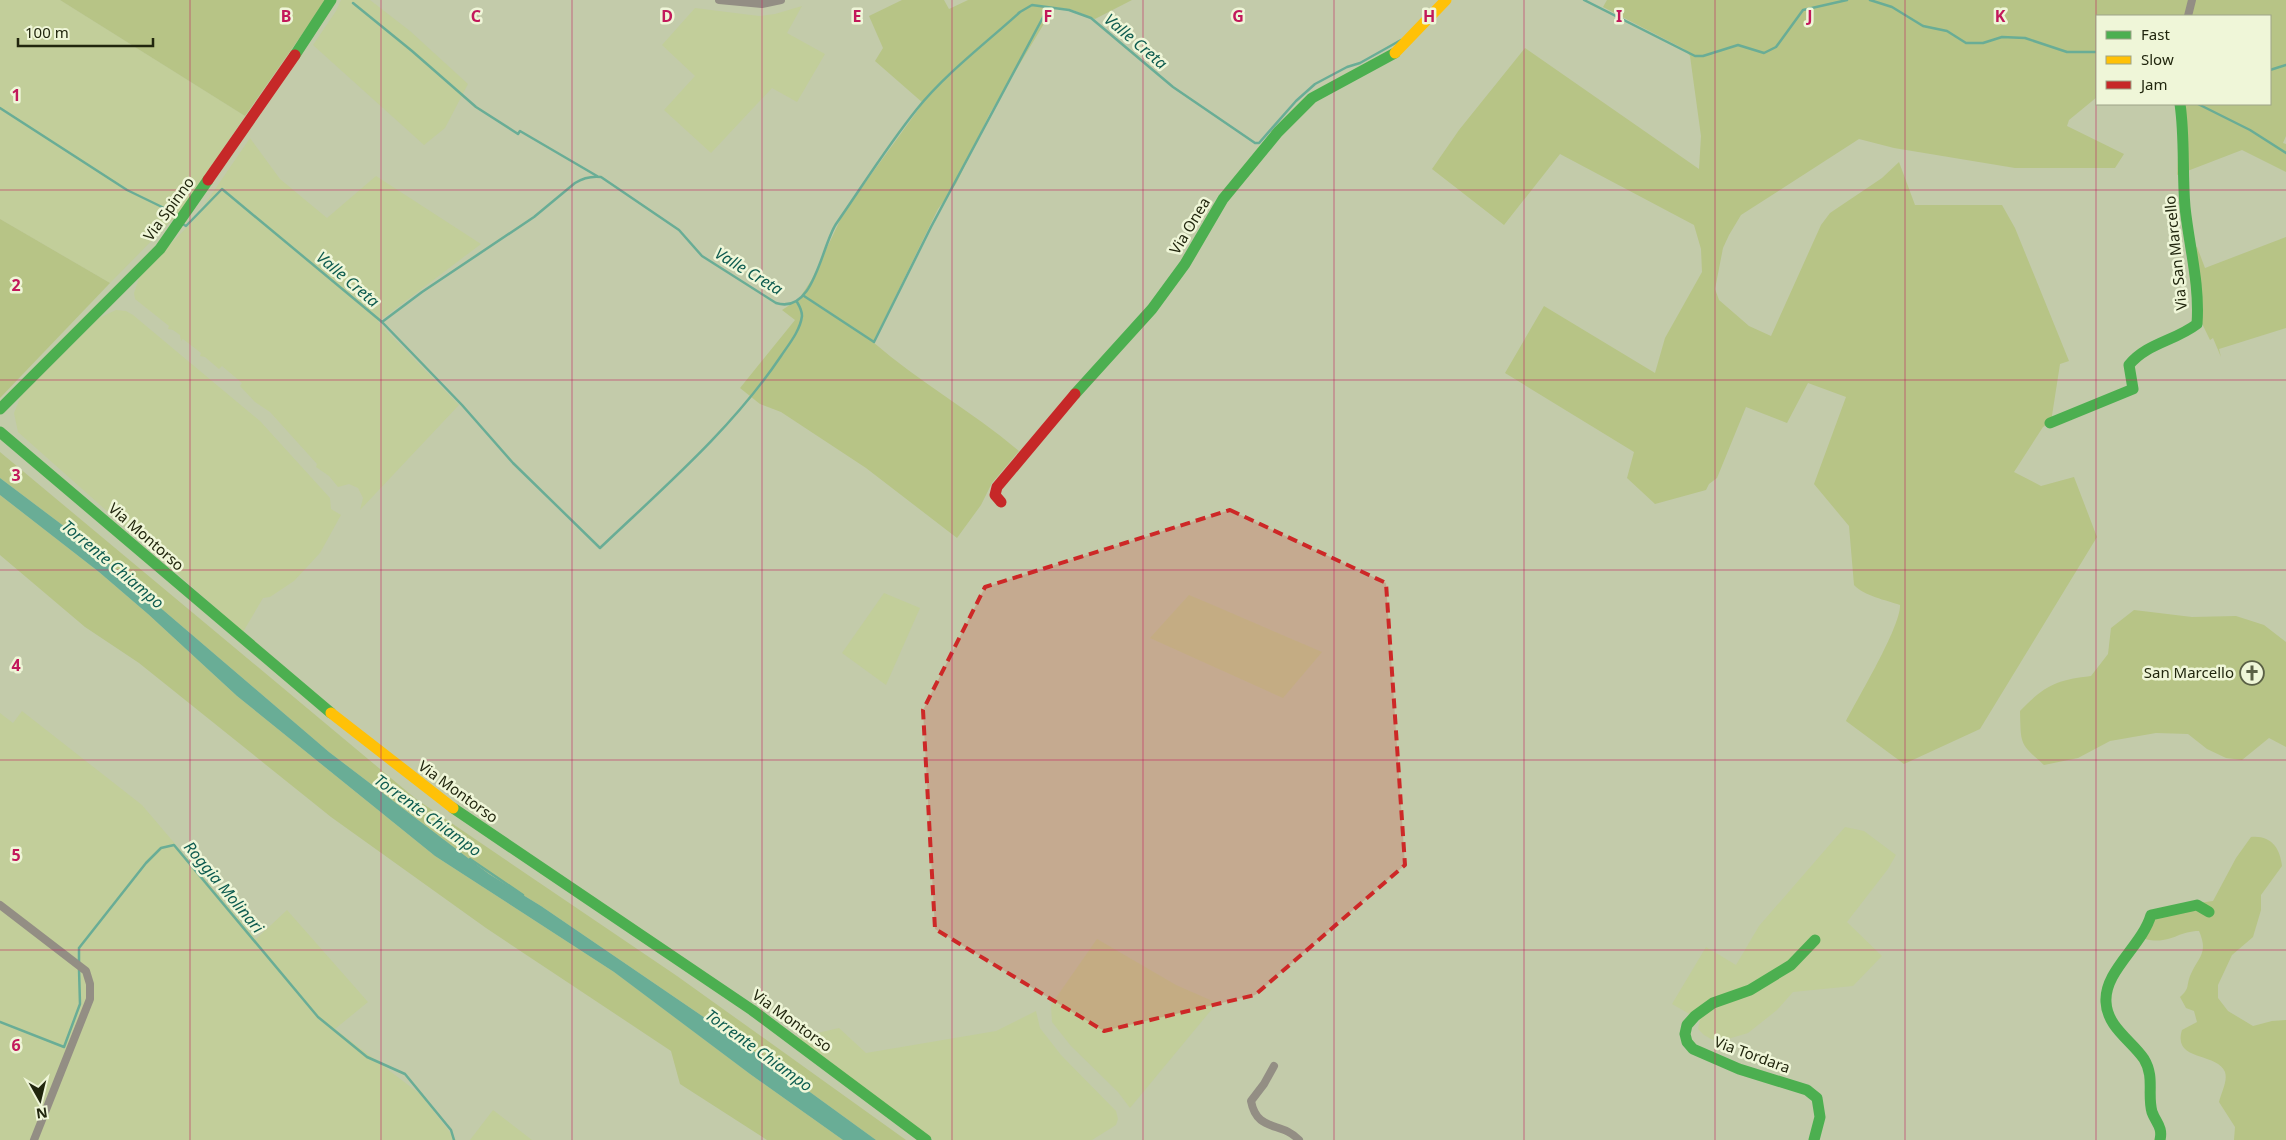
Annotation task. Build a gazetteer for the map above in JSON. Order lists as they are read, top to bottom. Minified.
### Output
{"streets":{"street":["Via Spinno","Via Onea","Via San Marcello","Via Montorso","Via Tordara"]},"water":["Valle Creta","Torrente Chiampo","Roggia Molinari"],"places":{"church":["San Marcello"]},"legend":["Fast","Slow","Jam"],"scale_bar":"100 m","north":"bottom","grid":{"columns":["B","C","D","E","F","G","H","I","J","K"],"rows":["1","2","3","4","5","6"]}}
